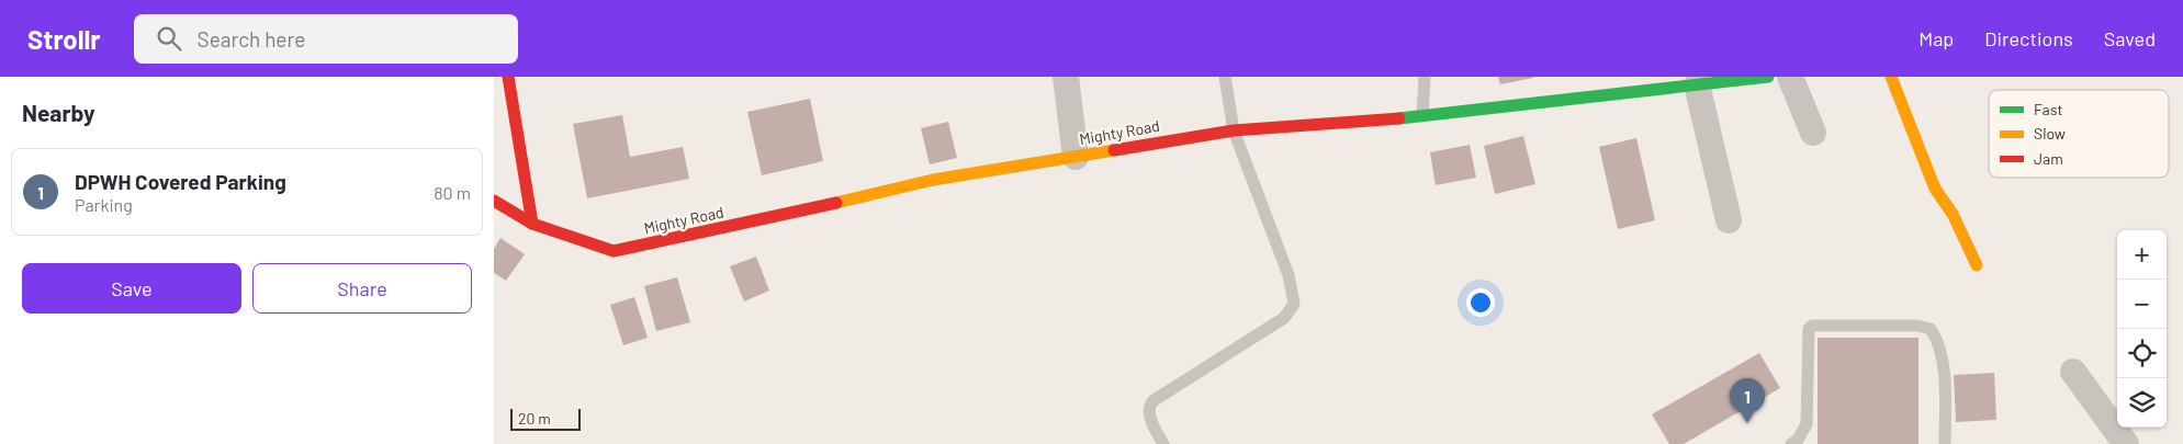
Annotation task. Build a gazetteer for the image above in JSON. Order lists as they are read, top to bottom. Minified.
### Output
{"streets":{"street":["Mighty Road"]},"legend":["Fast","Slow","Jam"],"scale_bar":"20 m","page":{"header":"Strollr","search":"Search here","nav":["Map","Directions","Saved"],"heading":"Nearby","list":[{"mark":"1","name":"DPWH Covered Parking","note":"Parking","value":"80 m"}],"map_buttons":["+","−"],"buttons":["Save","Share"],"pins":"1","scale":"20 m"}}
